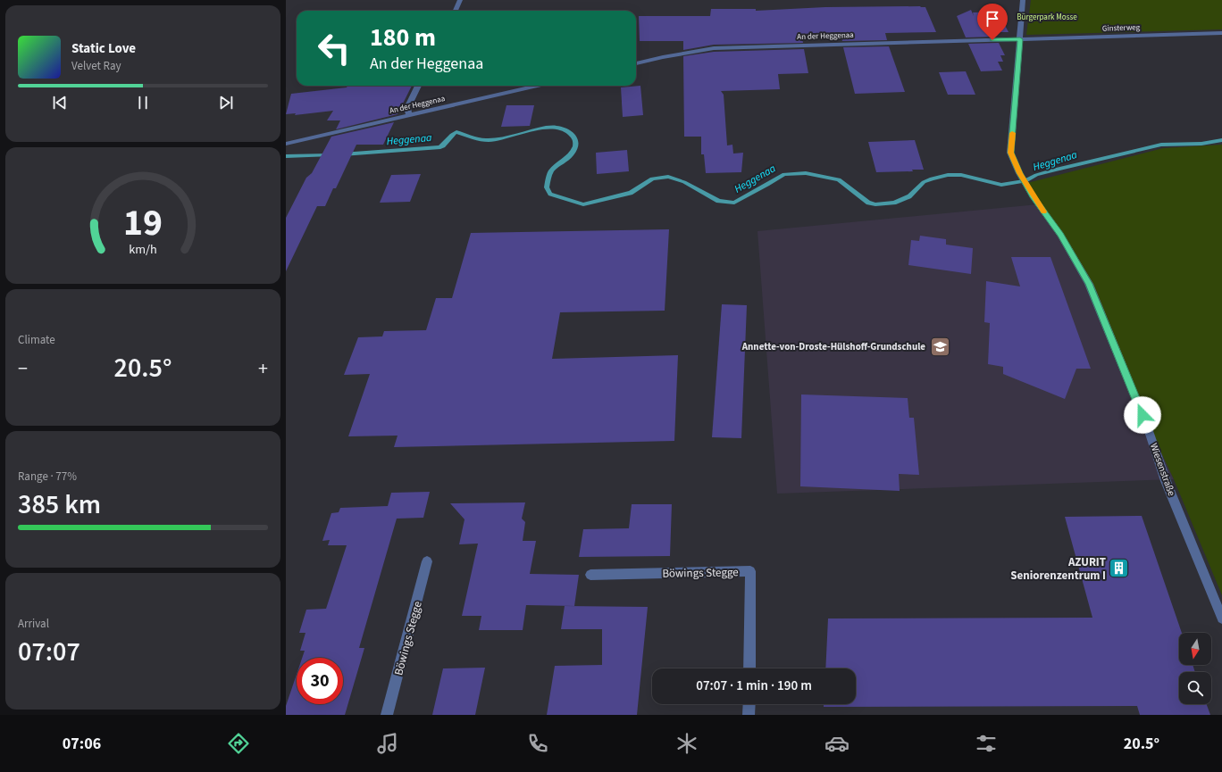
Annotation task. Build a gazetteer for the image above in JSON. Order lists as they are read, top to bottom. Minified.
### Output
{"streets":{"street":["Ginsterweg","An der Heggenaa","Wiesenstraße","Böwings Stegge"]},"crossings":[["Ginsterweg","An der Heggenaa"],["Ginsterweg","Wiesenstraße"],["An der Heggenaa","Wiesenstraße"]],"water":["Heggenaa"],"parks":["Bürgerpark Mosse"],"places":{"school or university":["Annette-von-Droste-Hülshoff-Grundschule"],"building":["AZURIT Seniorenzentrum I"]},"north":"bottom","page":{"turn":["180 m","An der Heggenaa"],"song":["Static Love","Velvet Ray"],"tile":["Climate",["Range · 77%","385 km"],["Arrival","07:07"]],"heat":["−","20.5°","+"],"limit":"30","trip":"07:07 · 1 min · 190 m","tabs":["07:06","20.5°"],"gauge":["19","km/h"]}}
